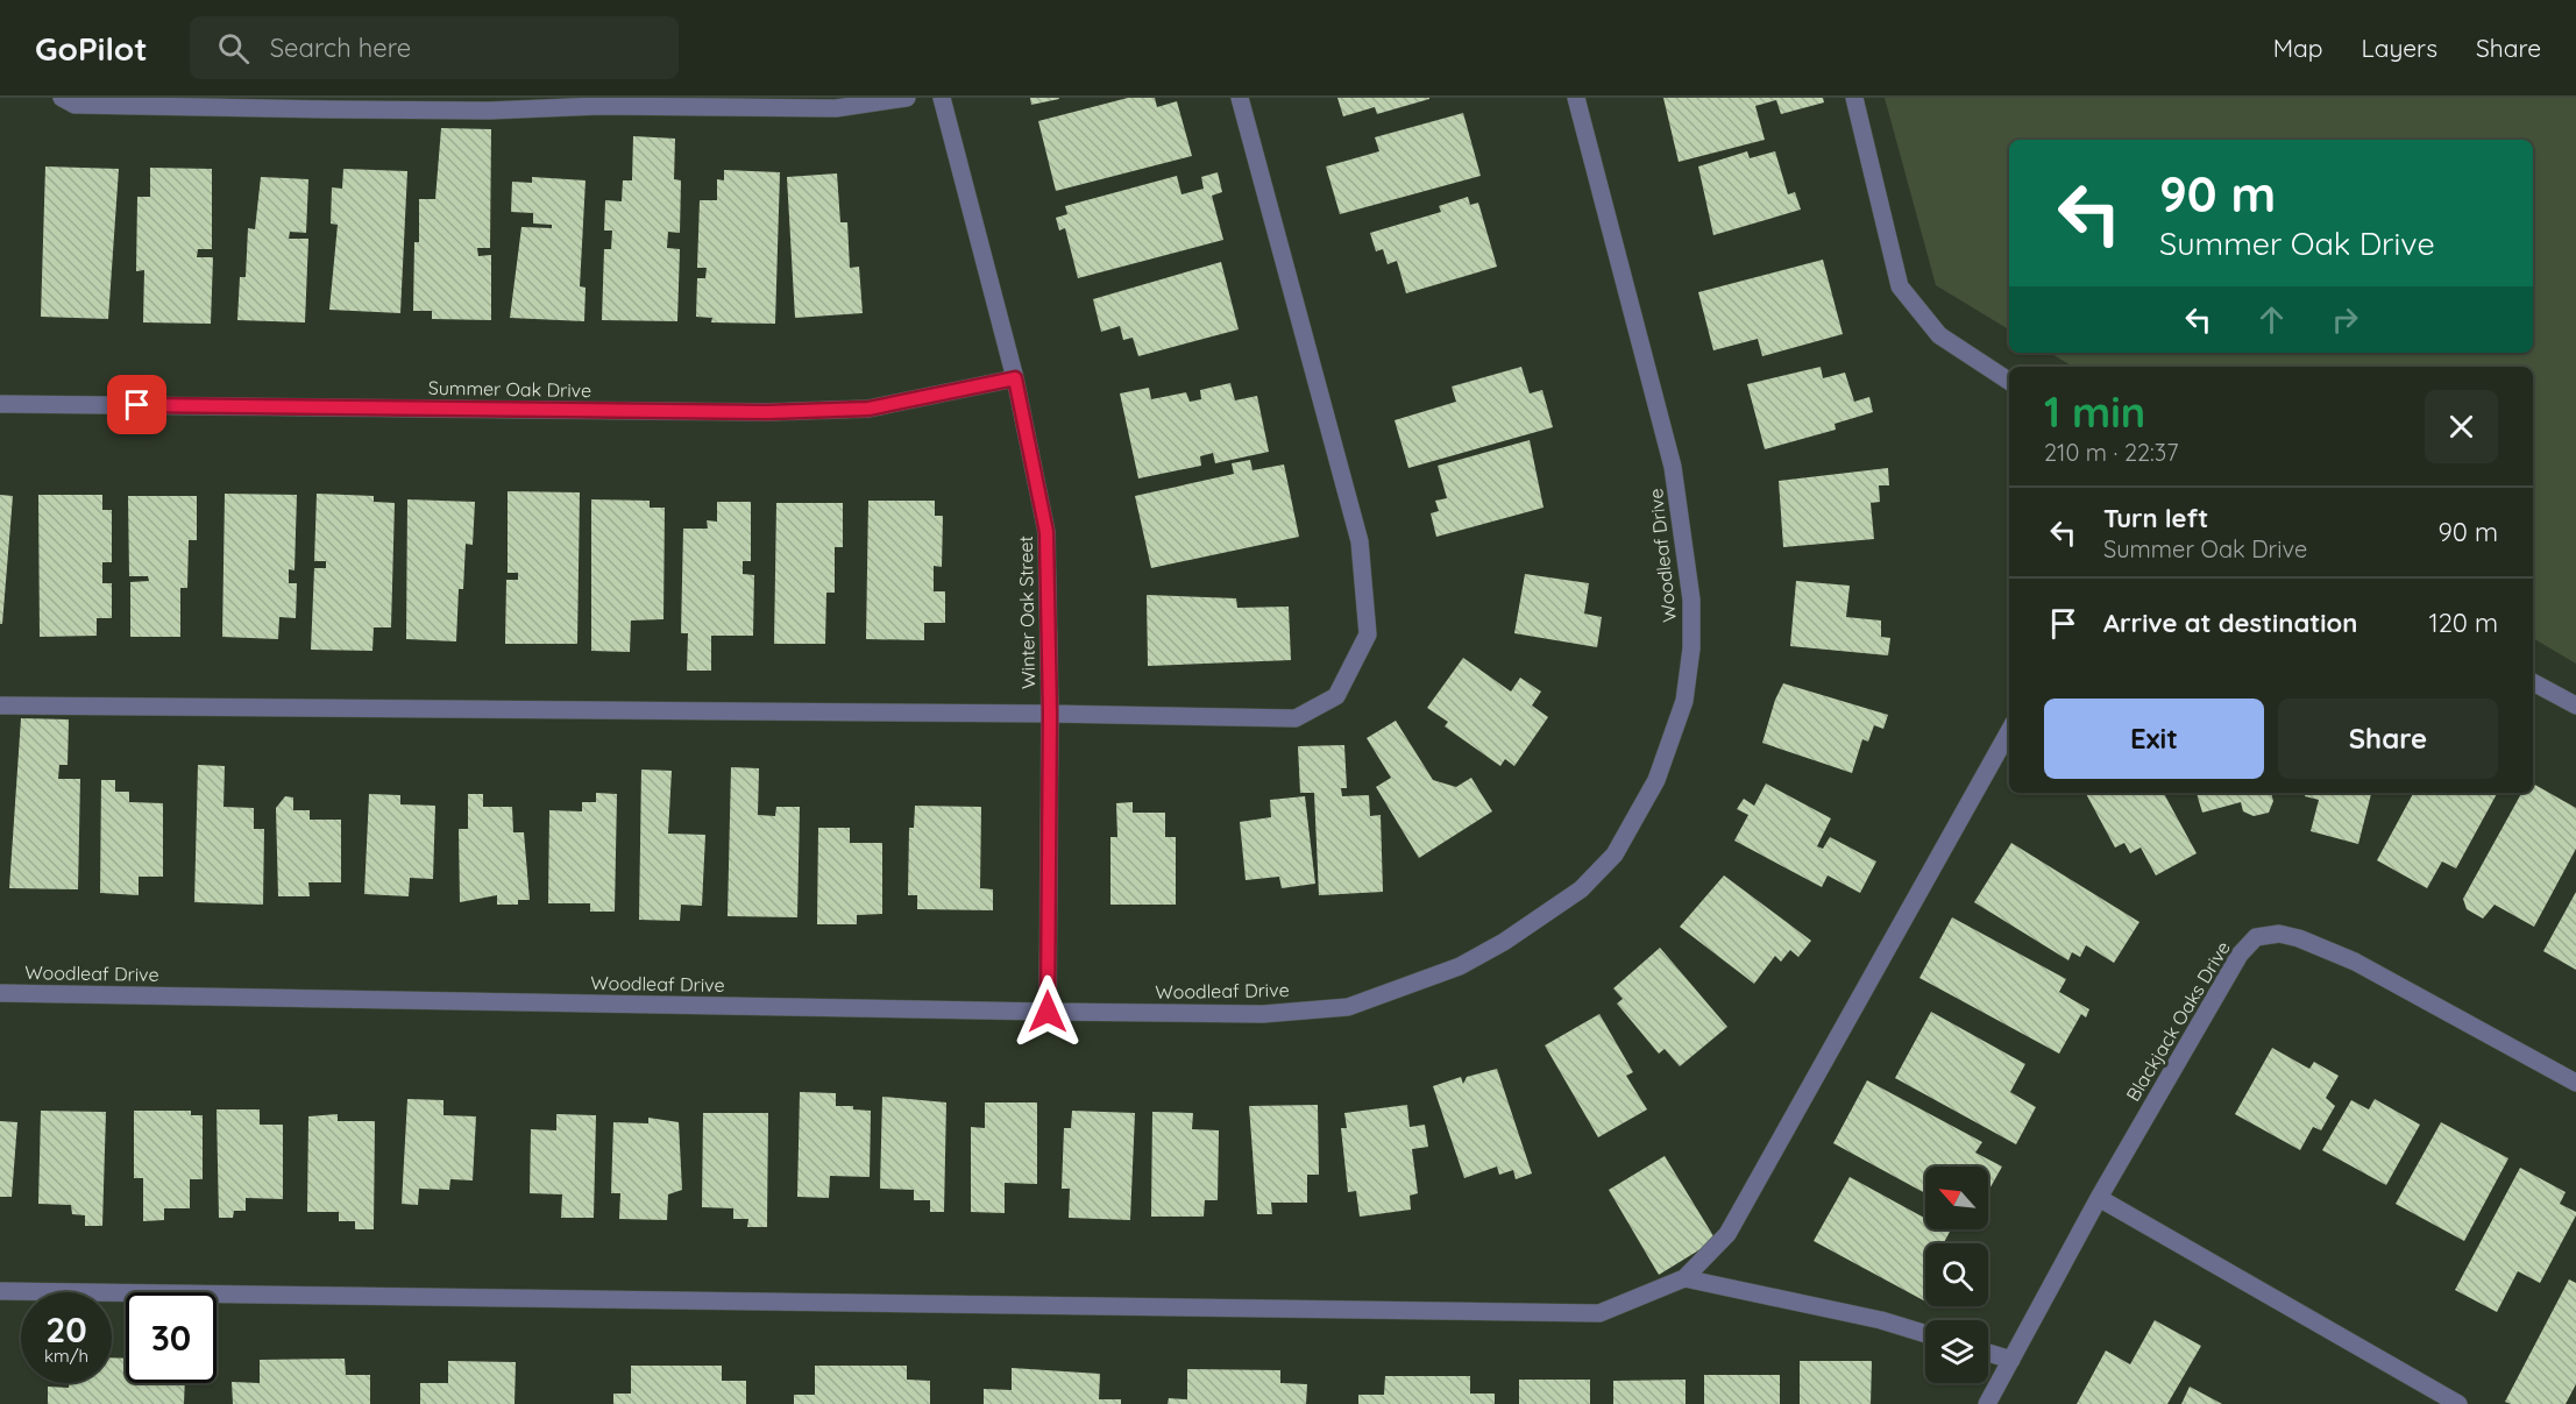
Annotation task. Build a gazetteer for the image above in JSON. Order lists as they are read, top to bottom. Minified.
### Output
{"streets":{"street":["Summer Oak Drive","Woodleaf Drive","Winter Oak Street","Blackjack Oaks Drive"]},"crossings":[["Summer Oak Drive","Winter Oak Street"],["Woodleaf Drive","Winter Oak Street"]],"north":"top left","page":{"header":"GoPilot","search":"Search here","nav":["Map","Layers","Share"],"turn":["90 m","Summer Oak Drive"],"heading":["1 min","210 m · 22:37"],"list":[{"name":"Turn left","note":"Summer Oak Drive","value":"90 m"},{"name":"Arrive at destination","value":"120 m"}],"buttons":["Exit","Share"],"speed":"20 km/h","limit":"30"}}
